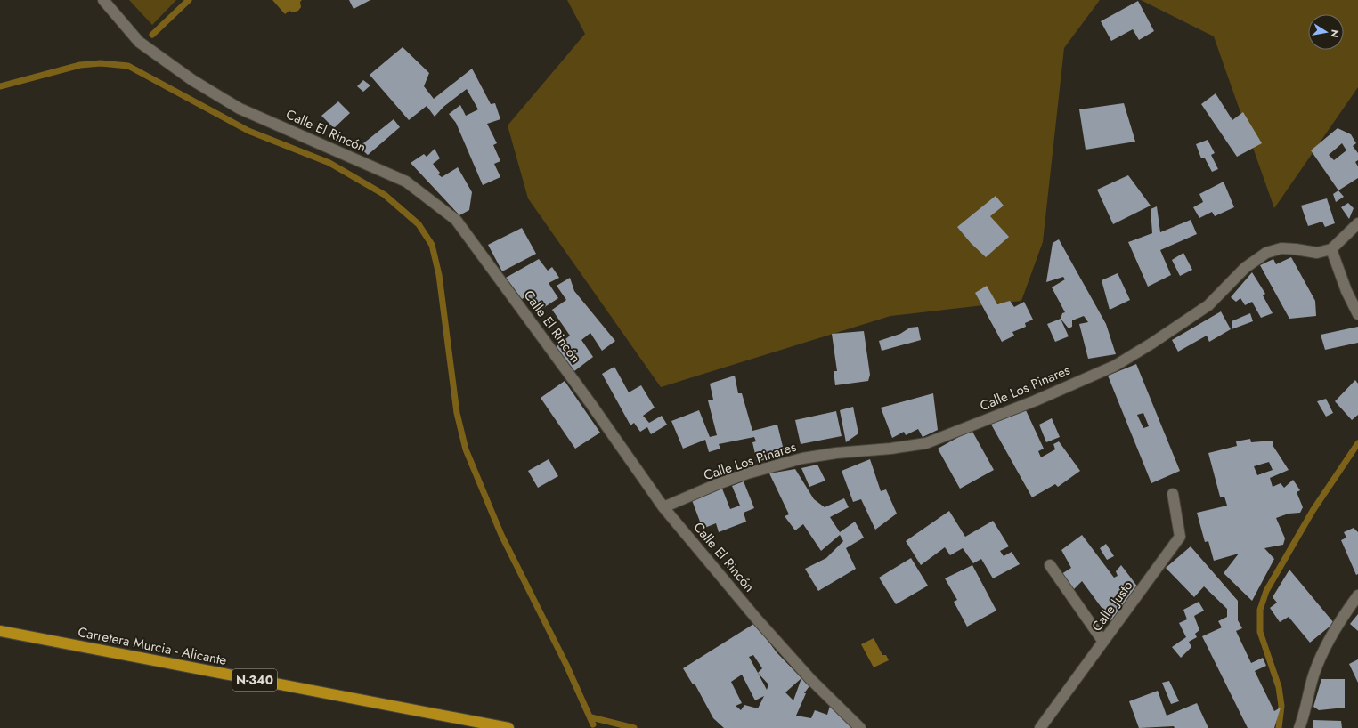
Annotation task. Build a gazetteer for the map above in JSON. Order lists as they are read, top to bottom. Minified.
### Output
{"streets":{"highway":["Carretera Murcia - Alicante","N-340"],"street":["Calle El Rincón","Calle Los Pinares","Calle Justo"]},"crossings":[["Calle El Rincón","Calle Los Pinares"]],"north":"right"}
